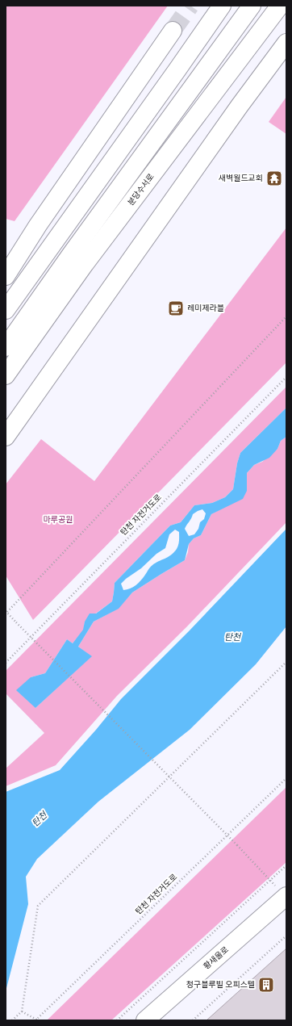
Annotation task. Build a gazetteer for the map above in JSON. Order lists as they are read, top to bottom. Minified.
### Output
{"streets":{"main road":["분당수서로","황새울로"],"path":["탄천 자전거도로"]},"water":["탄천"],"parks":["마루공원"],"places":{"temple":["새벽월드교회"],"cafe":["레미제라블"],"building":["청구블루빌 오피스텔"]}}
